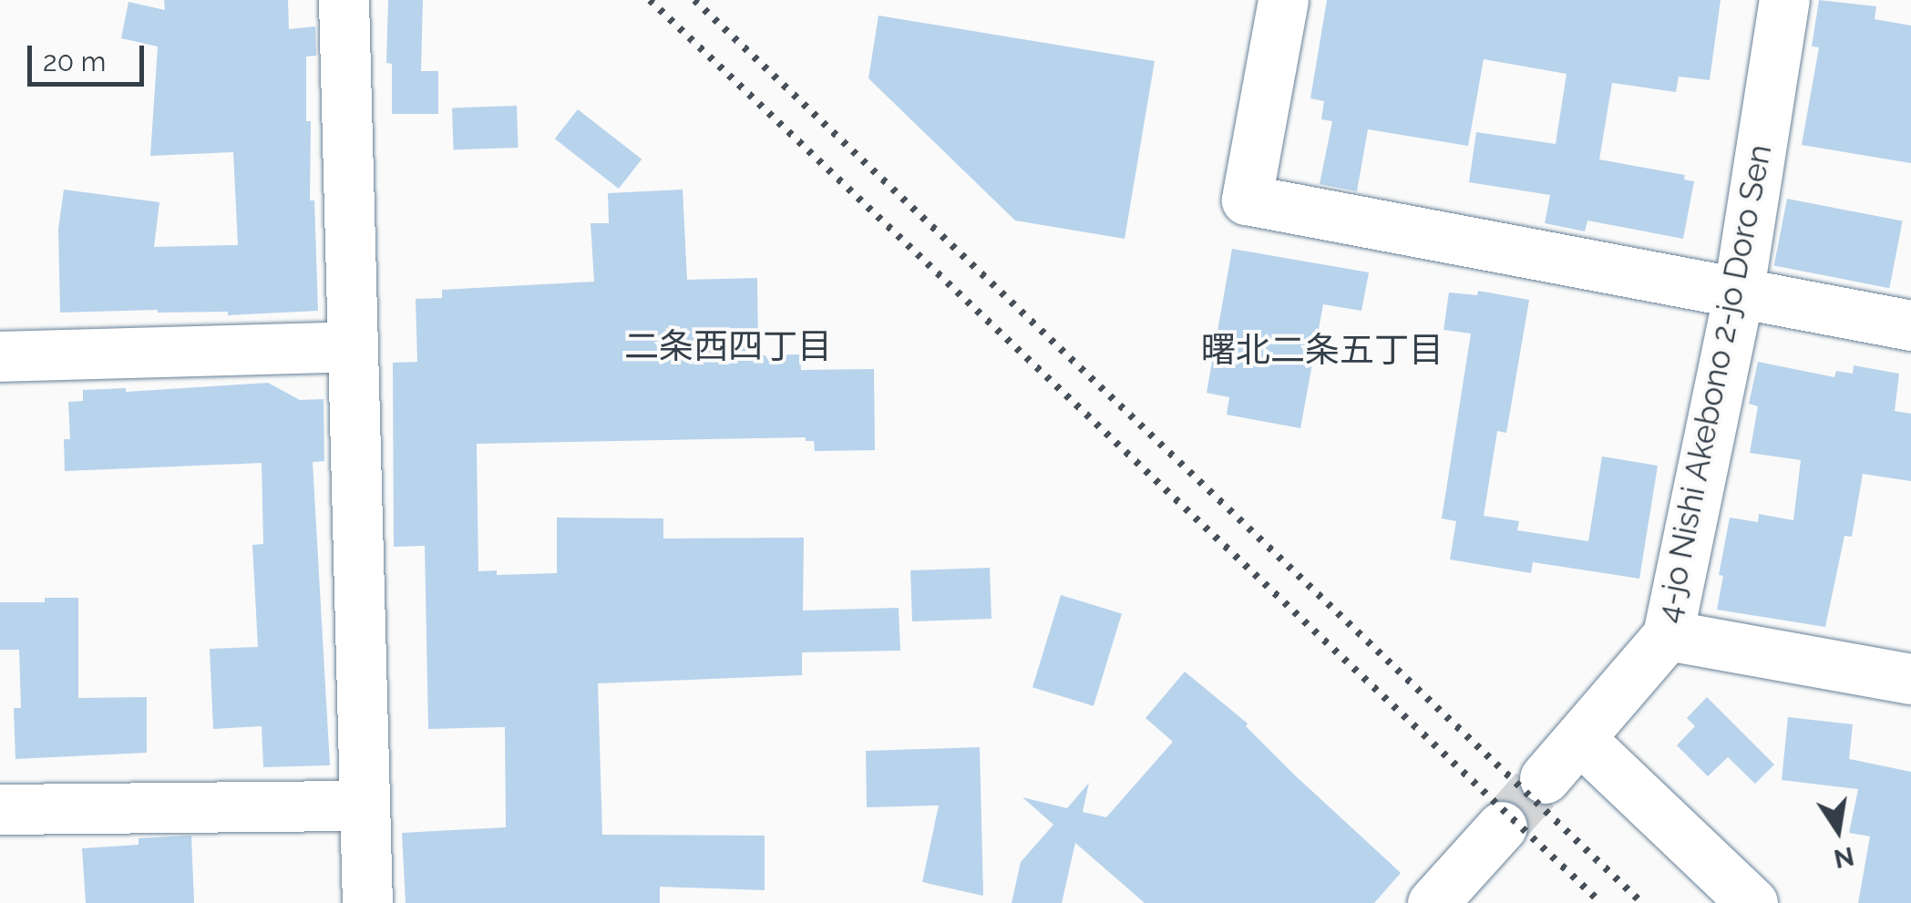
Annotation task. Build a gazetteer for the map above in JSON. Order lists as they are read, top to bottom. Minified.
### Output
{"streets":{"street":["4-jo Nishi Akebono 2-jo Doro Sen"]},"districts":["二条西四丁目","曙北二条五丁目"],"scale_bar":"20 m","north":"bottom"}
